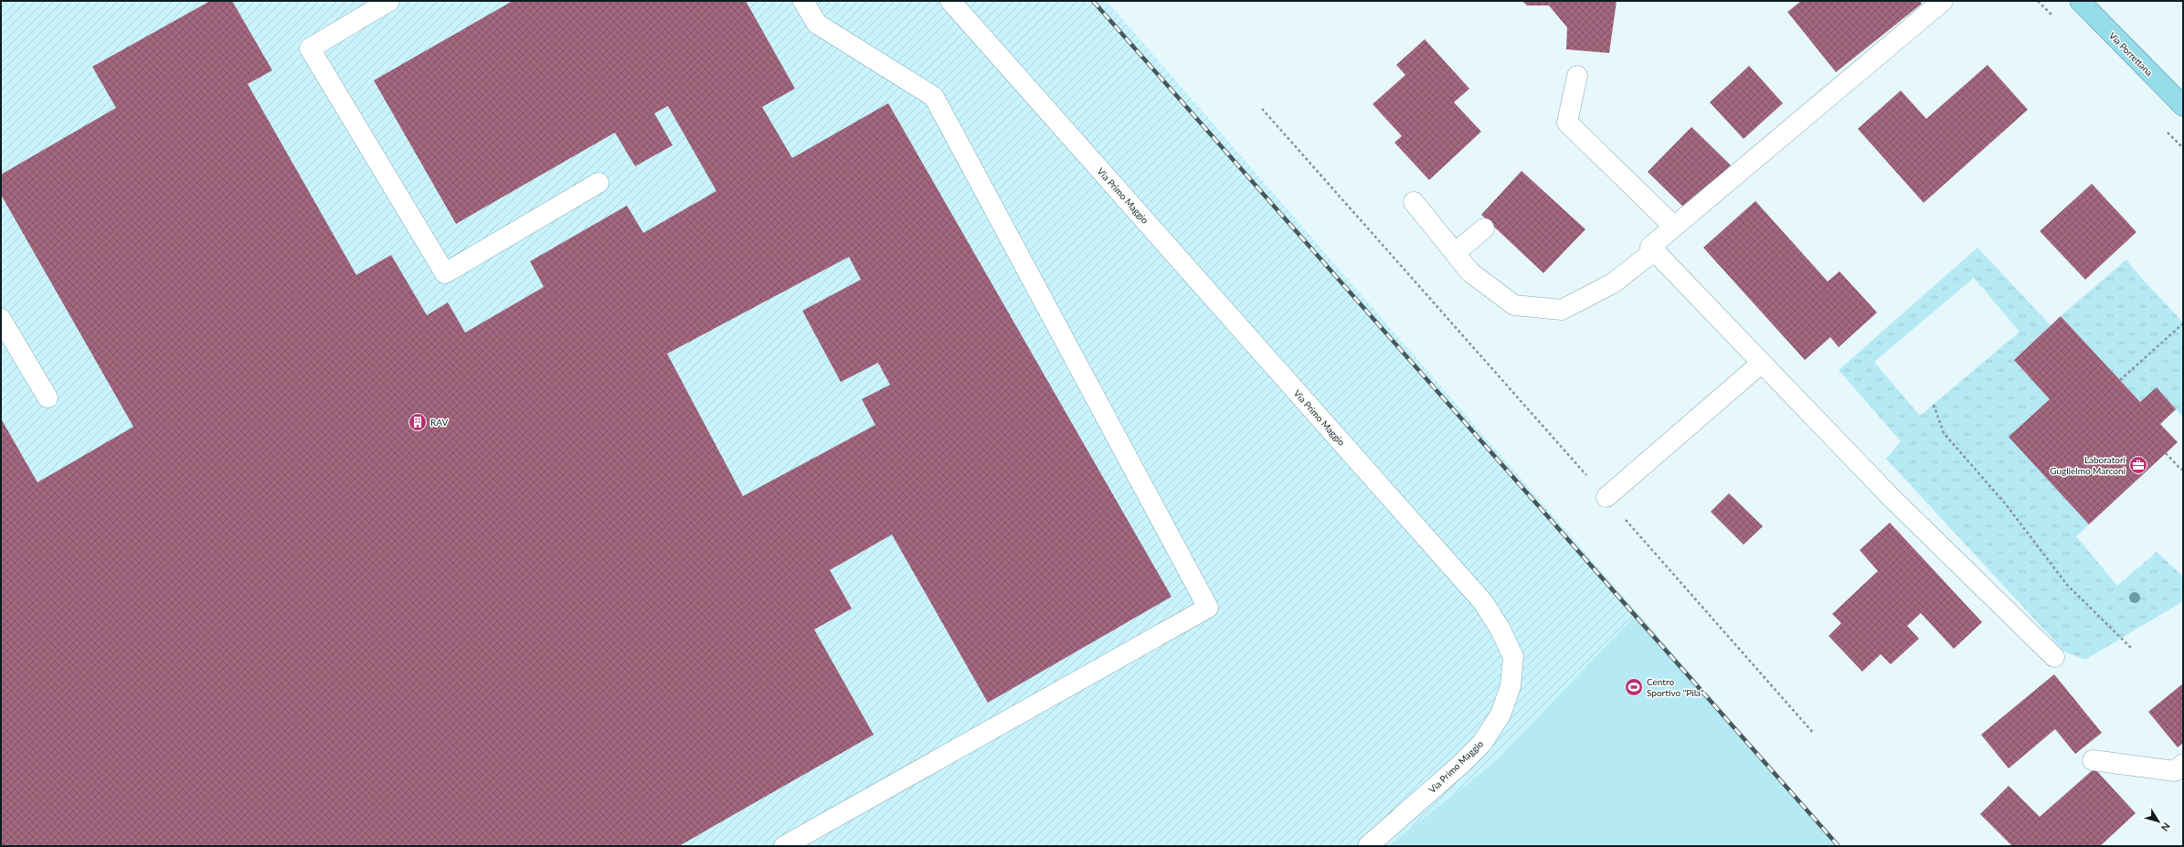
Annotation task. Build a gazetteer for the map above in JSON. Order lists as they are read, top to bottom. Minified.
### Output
{"streets":{"main road":["Via Porrettana"],"street":["Via Primo Maggio"]},"places":{"building":["RAV"],"office":["Laboratori Guglielmo Marconi"],"sports":["Centro Sportivo \"Pila\""]},"north":"bottom right"}
